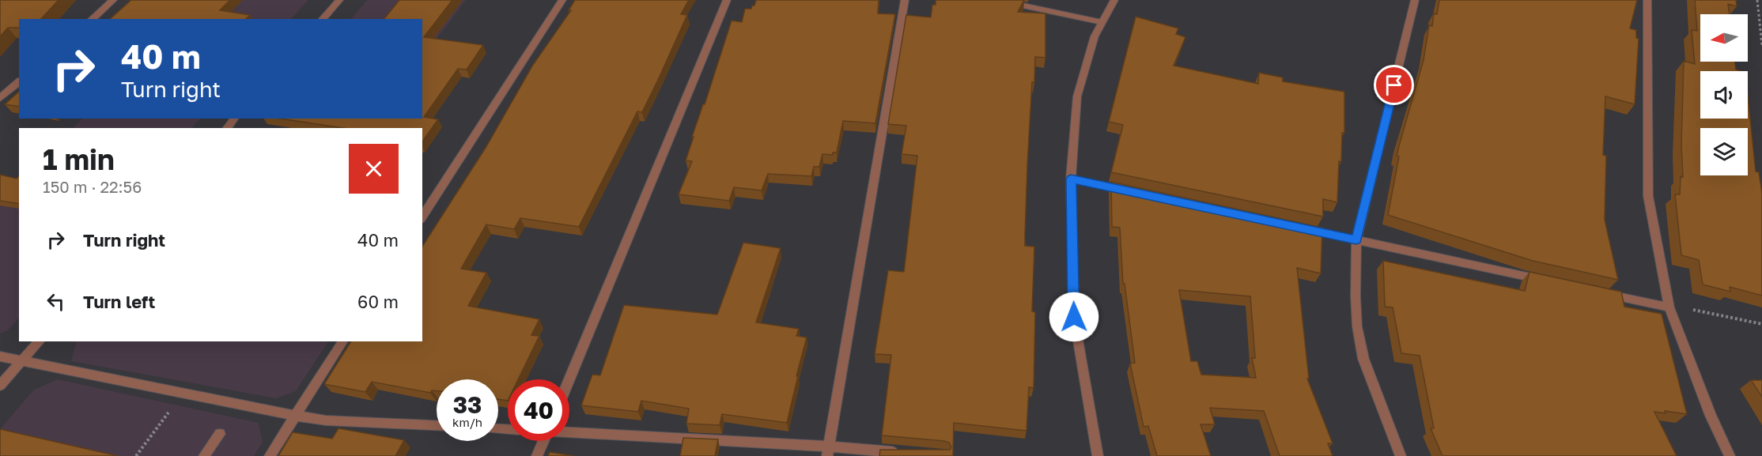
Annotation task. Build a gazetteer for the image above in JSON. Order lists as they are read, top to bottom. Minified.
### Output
{"north":"left","page":{"turn":["40 m","Turn right"],"heading":["1 min","150 m · 22:56"],"list":[{"name":"Turn right","value":"40 m"},{"name":"Turn left","value":"60 m"}],"speed":"33 km/h","limit":"40"}}
